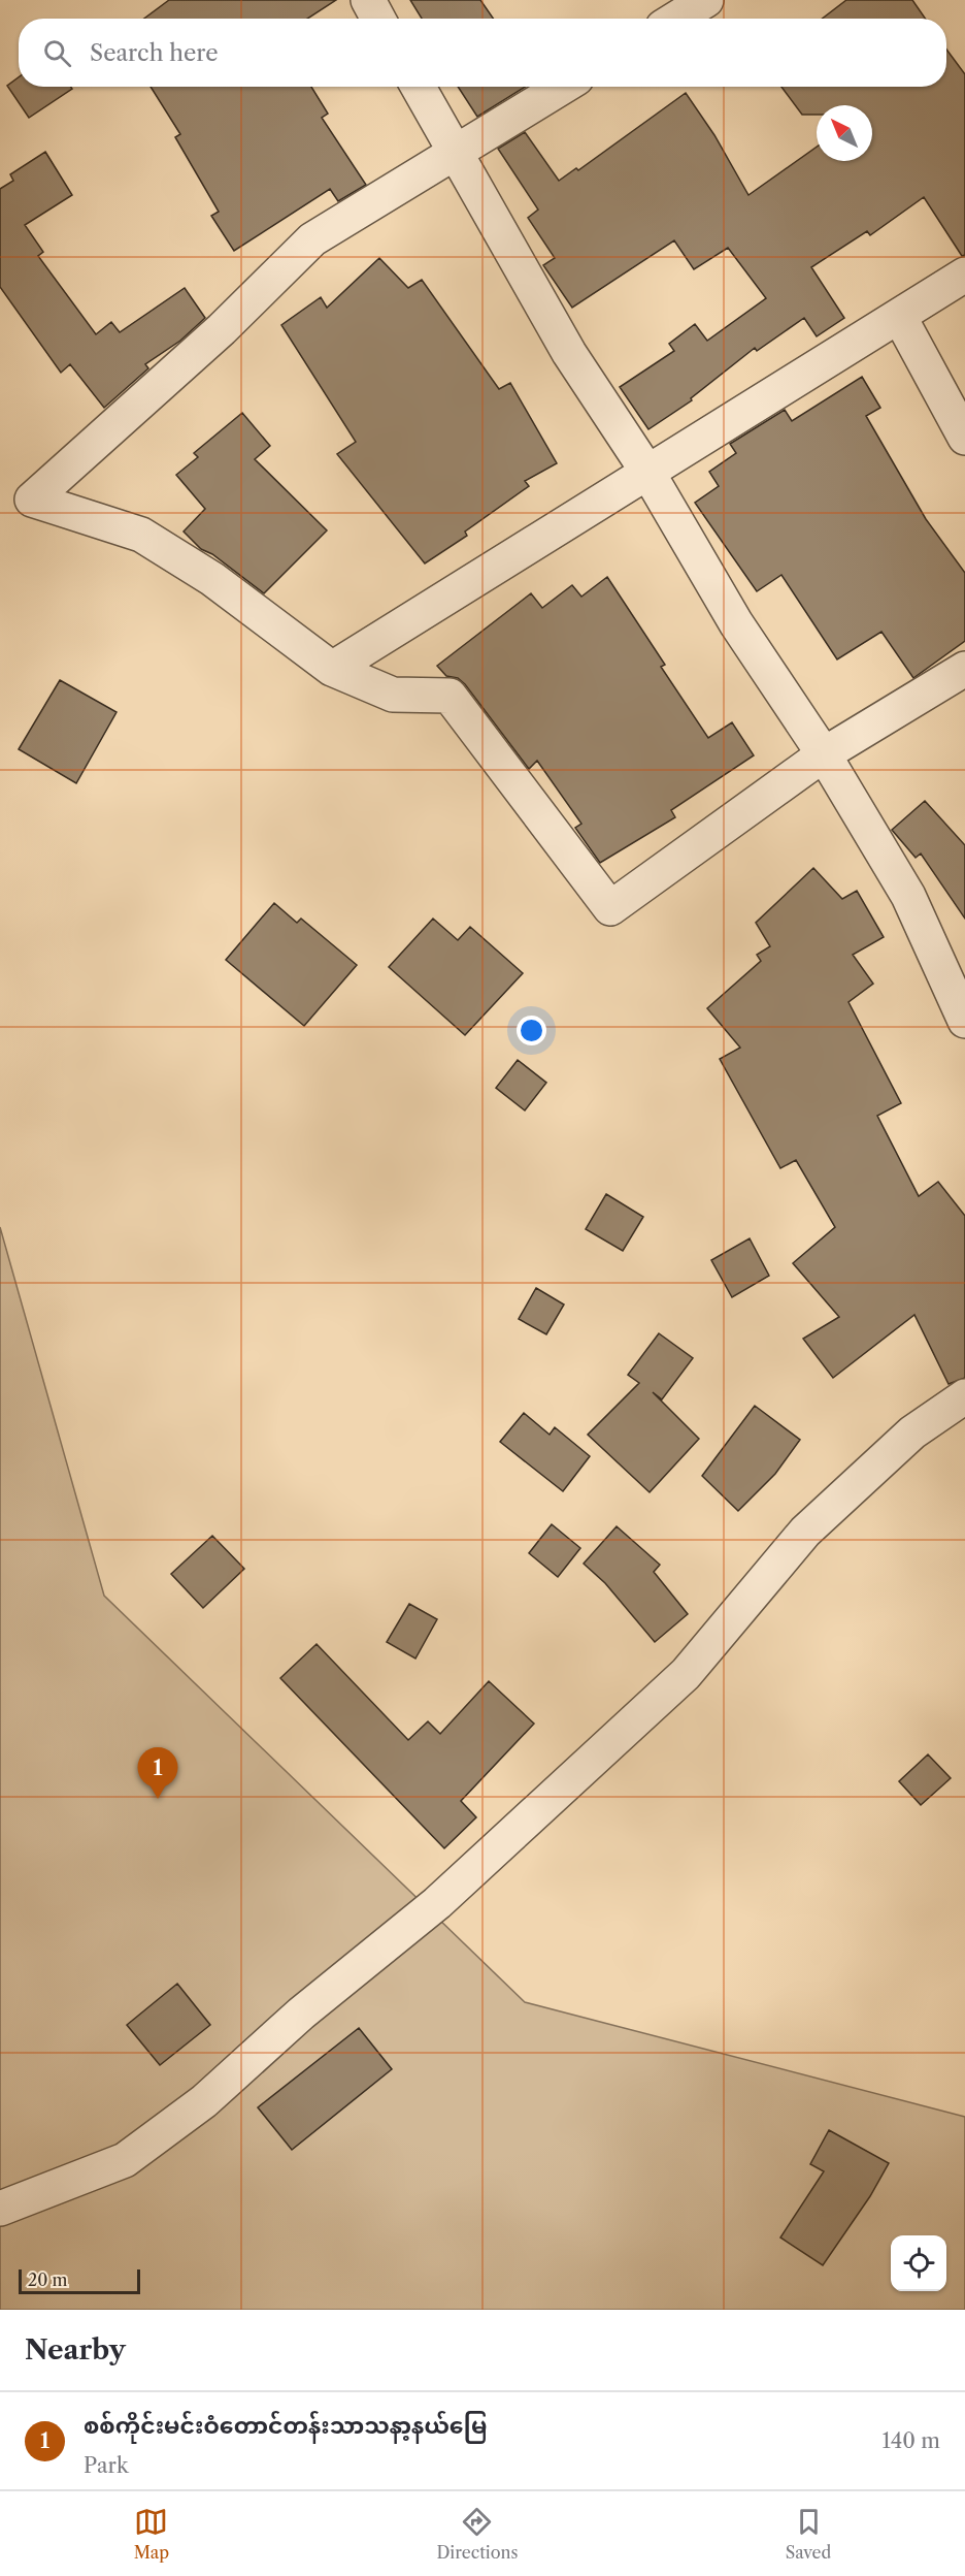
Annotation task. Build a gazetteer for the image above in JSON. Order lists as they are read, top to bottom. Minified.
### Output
{"scale_bar":"20 m","north":"top left","page":{"search":"Search here","pins":"1","scale":"20 m","heading":"Nearby","list":[{"mark":"1","name":"စစ်ကိုင်းမင်းဝံတောင်တန်းသာသနာ့နယ်မြေ","note":"Park","value":"140 m"}],"nav":["Map","Directions","Saved"]}}
